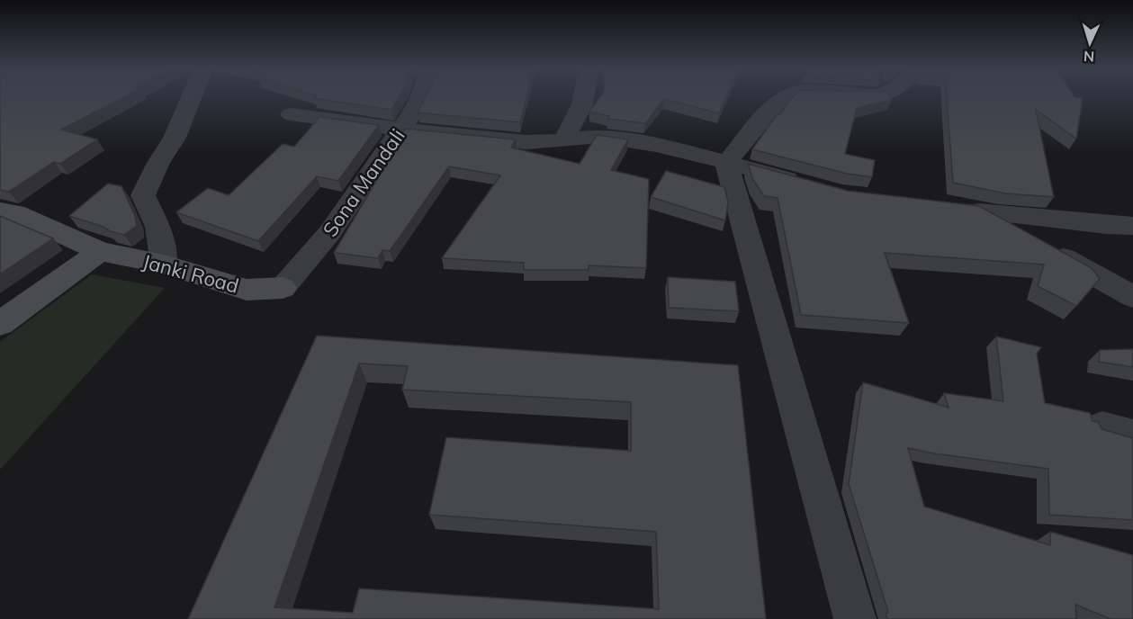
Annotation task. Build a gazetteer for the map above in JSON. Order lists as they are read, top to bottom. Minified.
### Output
{"streets":{"street":["Sona Mandali","Janki Road"]},"crossings":[["Sona Mandali","Janki Road"]],"north":"bottom"}
